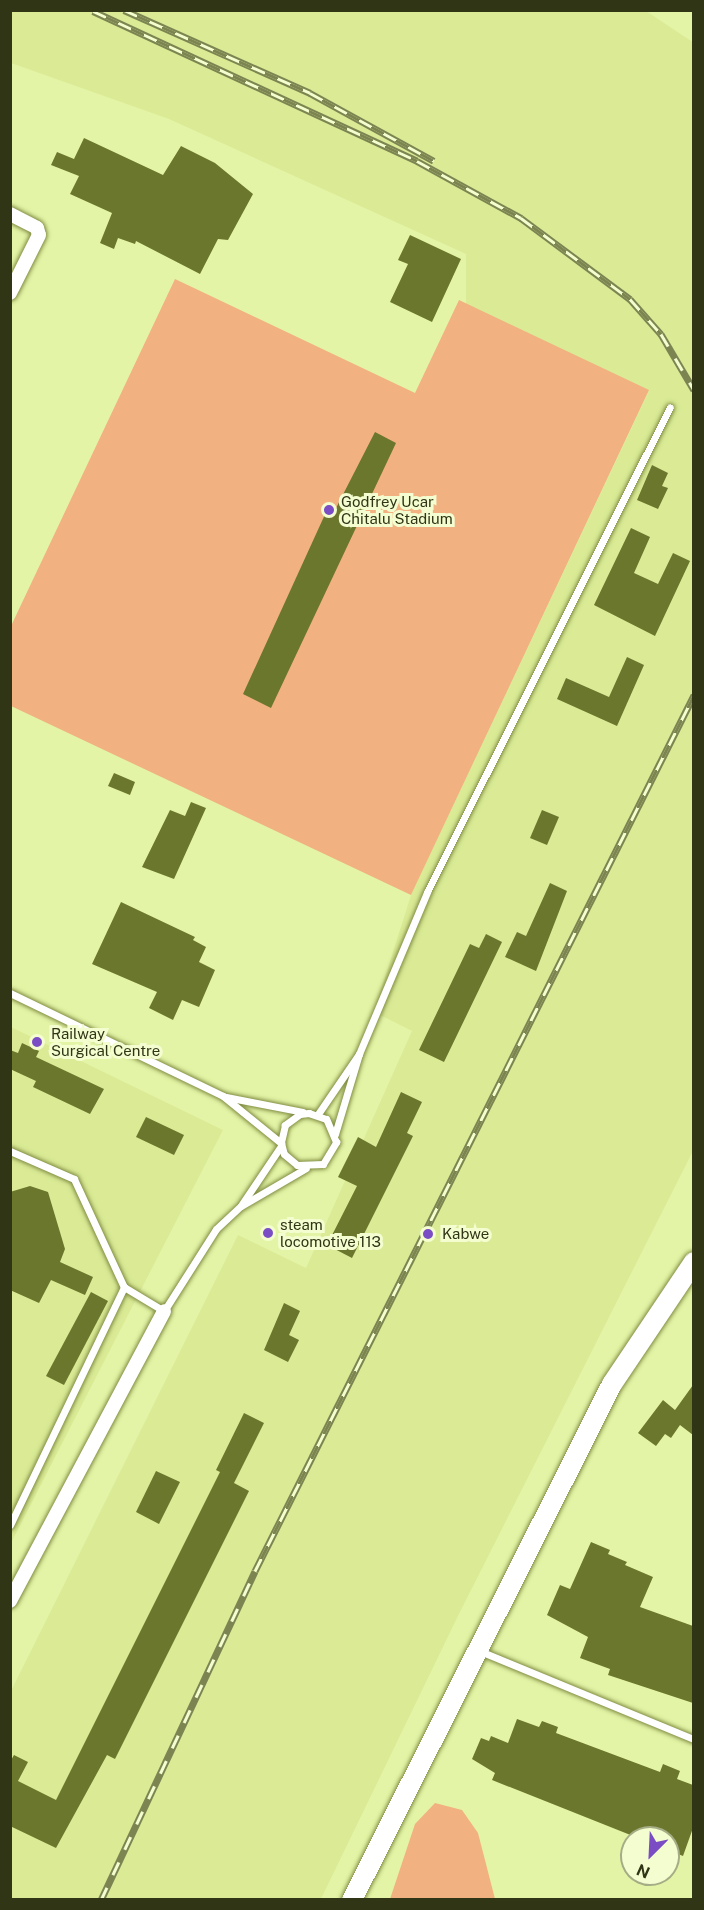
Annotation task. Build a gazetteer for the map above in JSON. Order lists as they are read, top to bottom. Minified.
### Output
{"places":["Godfrey Ucar Chitalu Stadium","Railway Surgical Centre","steam locomotive 113","Kabwe"],"north":"bottom left"}
